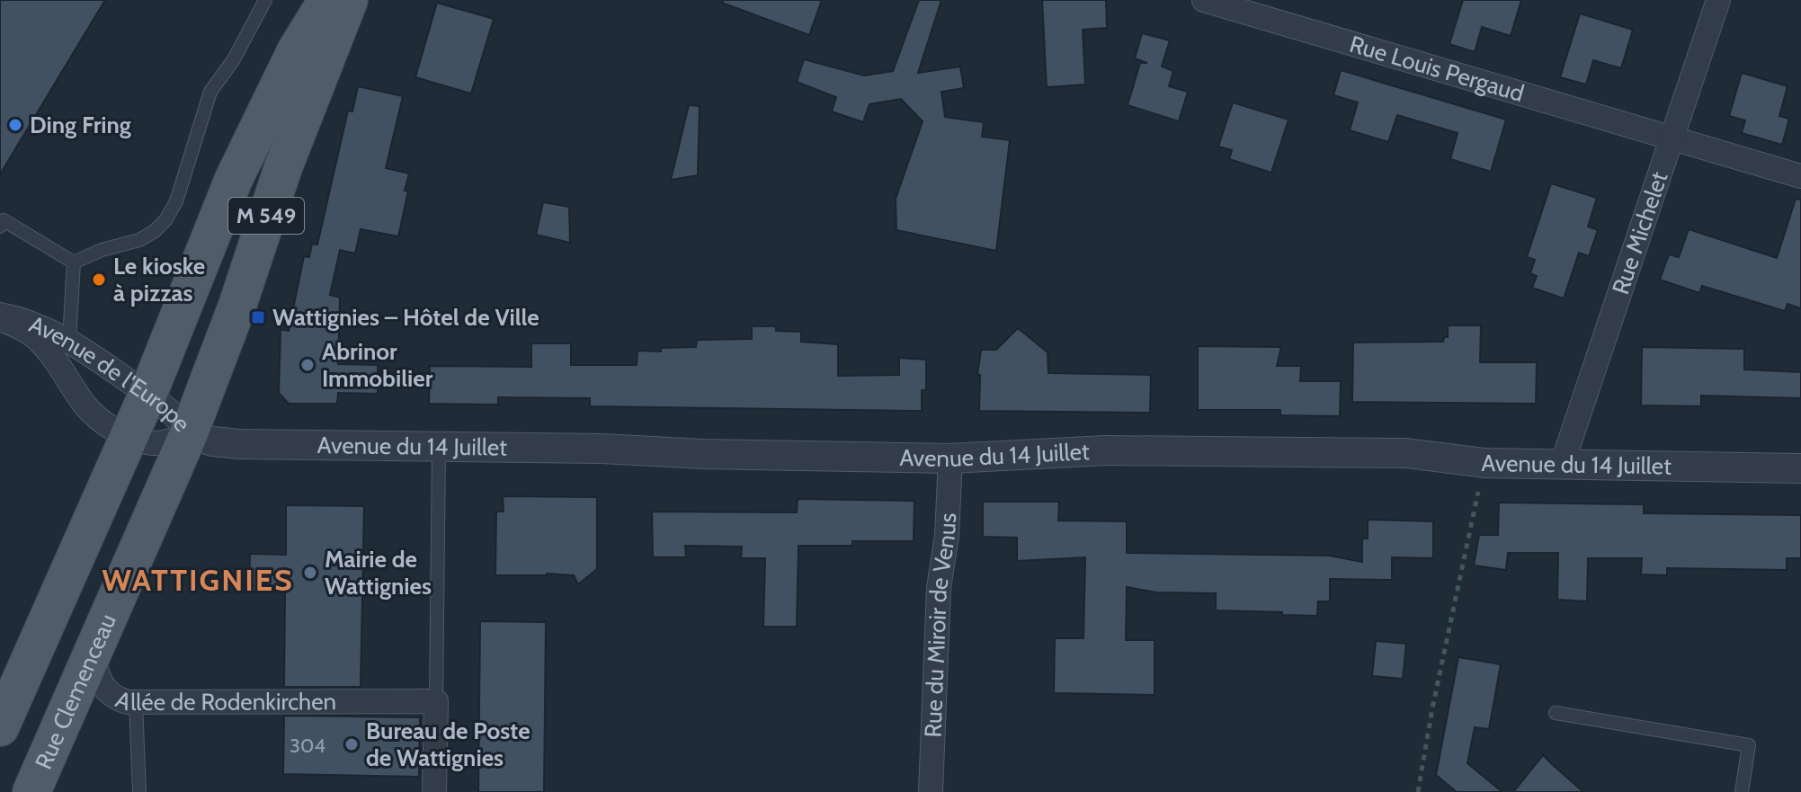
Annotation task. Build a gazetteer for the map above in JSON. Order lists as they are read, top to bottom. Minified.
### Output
{"streets":{"main road":["M 549","Rue Clemenceau"],"street":["Rue Louis Pergaud","Rue Michelet","Avenue de l'Europe","Avenue du 14 Juillet","Rue du Miroir de Venus","Allée de Rodenkirchen"]},"crossings":[["Rue Louis Pergaud","Rue Michelet"],["M 549","Avenue de l'Europe"],["M 549","Avenue du 14 Juillet"],["M 549","Rue Clemenceau"],["Rue Michelet","Avenue du 14 Juillet"],["Avenue de l'Europe","Avenue du 14 Juillet"],["Avenue de l'Europe","Rue Clemenceau"],["Avenue du 14 Juillet","Rue du Miroir de Venus"],["Avenue du 14 Juillet","Rue Clemenceau"],["Rue Clemenceau","Allée de Rodenkirchen"]],"districts":["WATTIGNIES"],"places":{"other":["Ding Fring","Le kioske à pizzas","Abrinor Immobilier","Mairie de Wattignies","Bureau de Poste de Wattignies"],"transit":["Wattignies – Hôtel de Ville"]},"house_numbers":["304"]}
